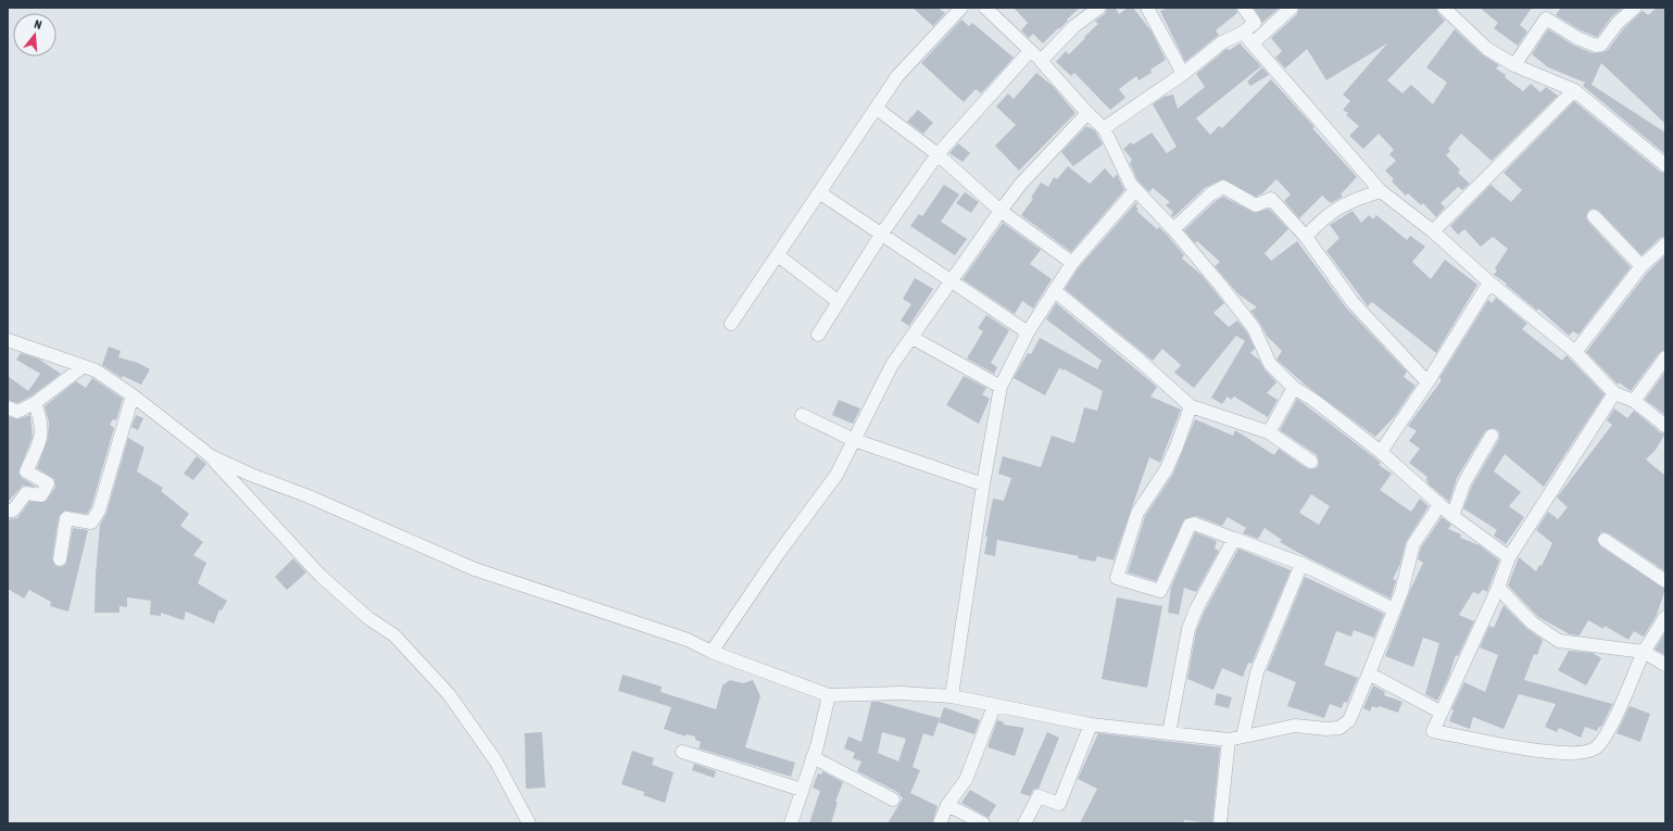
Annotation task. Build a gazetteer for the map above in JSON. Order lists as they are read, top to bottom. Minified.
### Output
{"north":"top"}
